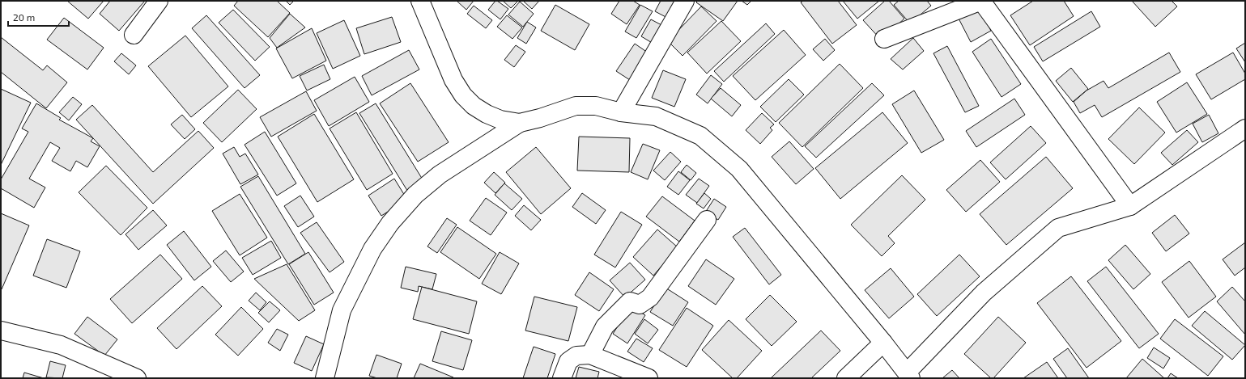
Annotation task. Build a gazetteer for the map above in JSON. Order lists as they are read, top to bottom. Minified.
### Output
{"scale_bar":"20 m"}
